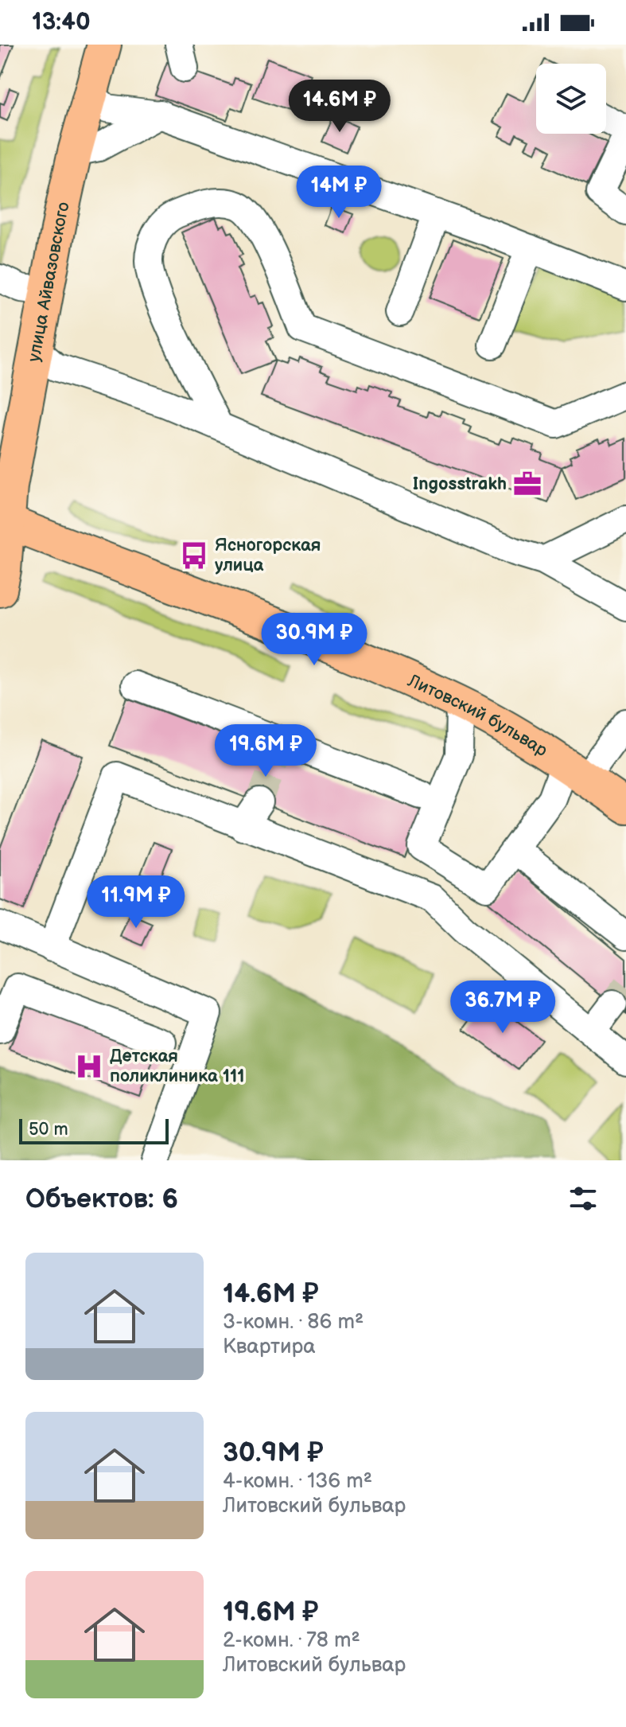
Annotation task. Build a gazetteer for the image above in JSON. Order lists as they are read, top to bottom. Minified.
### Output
{"streets":{"main road":["улица Айвазовского","Литовский бульвар"]},"crossings":[["улица Айвазовского","Литовский бульвар"]],"places":{"office":["Ingosstrakh"],"bus stop":["Ясногорская улица"],"hospital":["Детская поликлиника 111"]},"scale_bar":"50 m","page":{"status":"13:40","price":["14.6M ₽","14M ₽","30.9M ₽","19.6M ₽","11.9M ₽","36.7M ₽"],"scale":"50 m","heading":"Объектов: 6","list":[{"name":"14.6M ₽","note":"3-комн. · 86 m² · Квартира"},{"name":"30.9M ₽","note":"4-комн. · 136 m² · Литовский бульвар"},{"name":"19.6M ₽","note":"2-комн. · 78 m² · Литовский бульвар"}]}}
